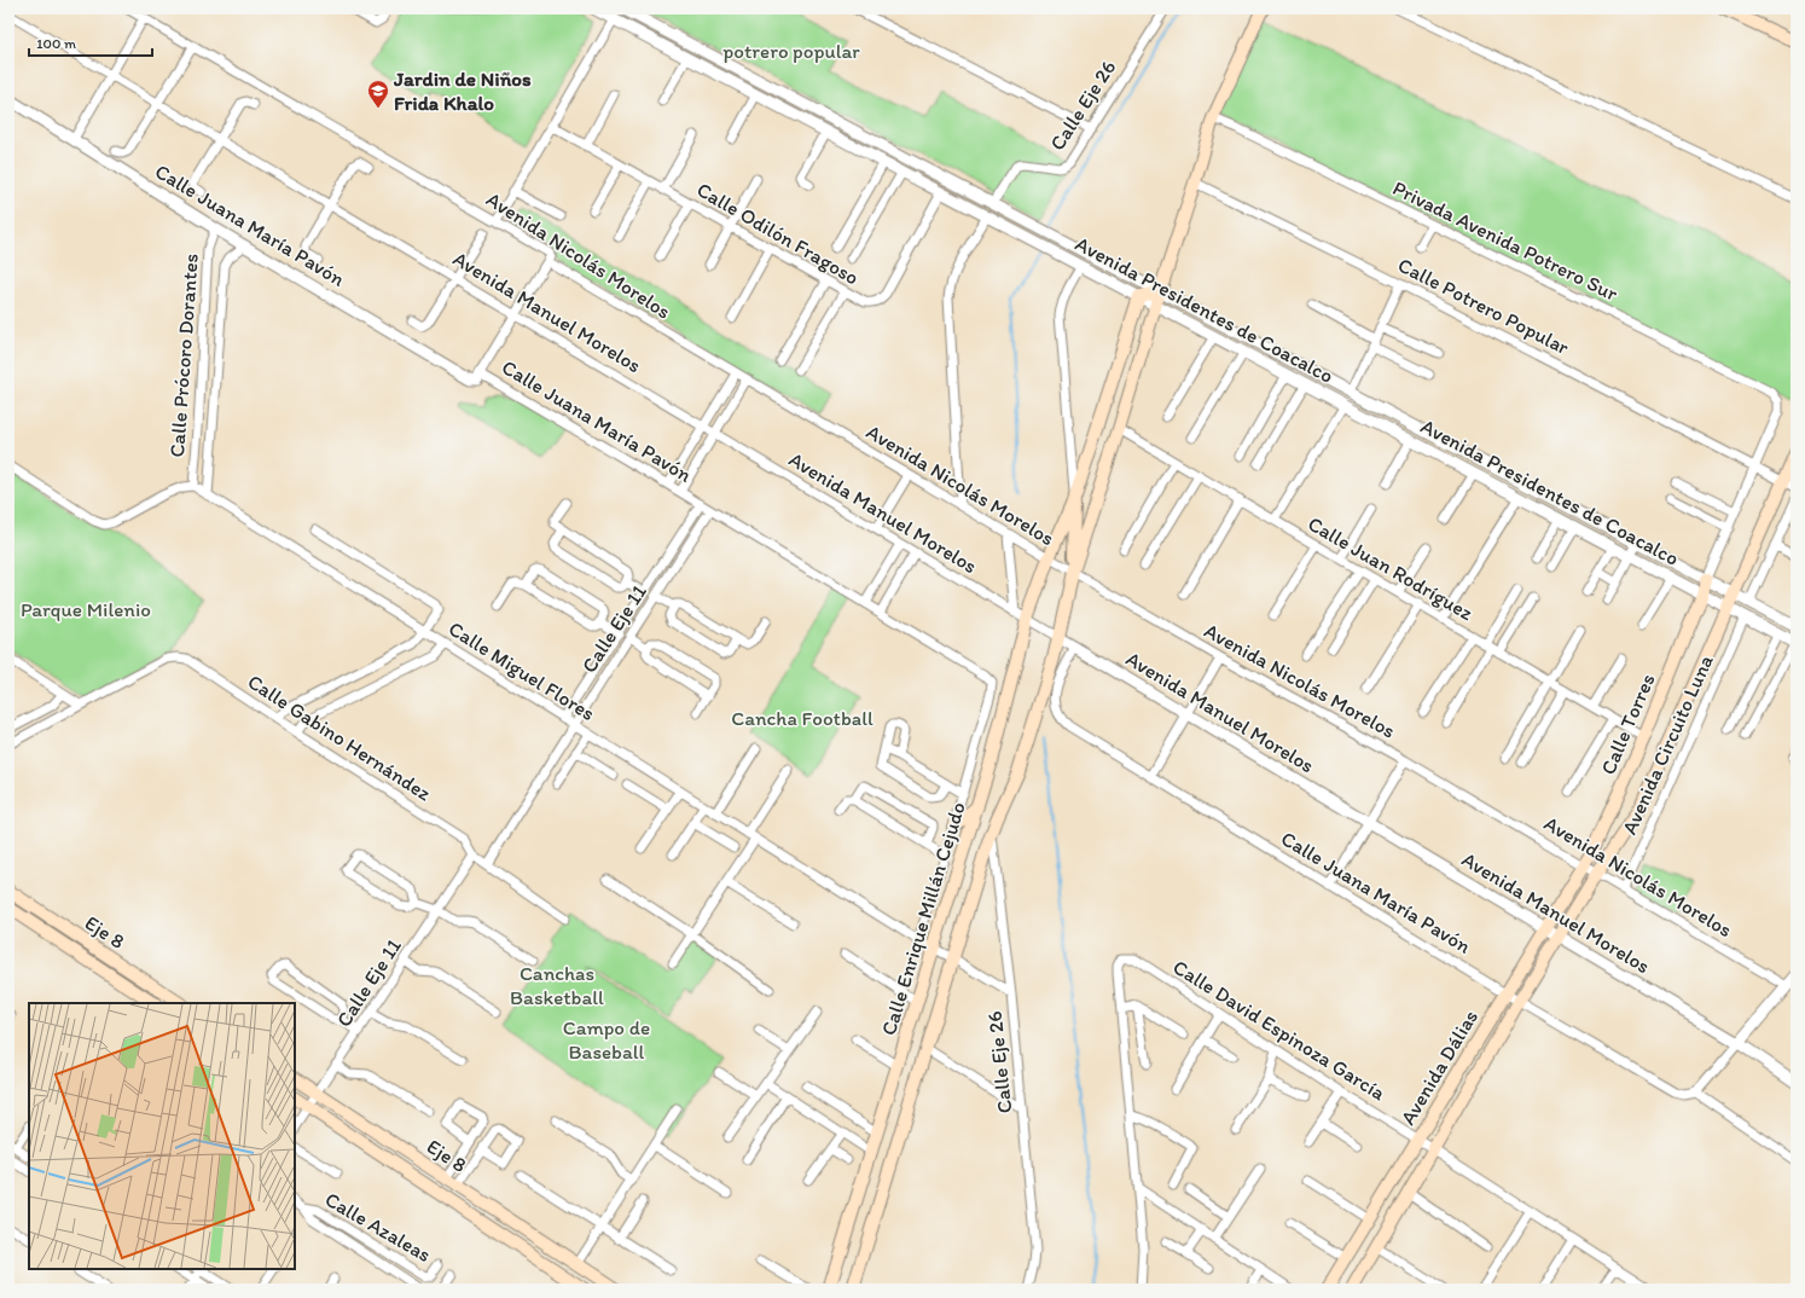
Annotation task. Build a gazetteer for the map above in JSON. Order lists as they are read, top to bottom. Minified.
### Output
{"streets":{"main road":["Calle Torres","Calle Enrique Millán Cejudo","Eje 8","Avenida Dálias"],"street":["Calle Eje 26","Calle Juana María Pavón","Calle Odilón Fragoso","Privada Avenida Potrero Sur","Avenida Nicolás Morelos","Calle Potrero Popular","Avenida Presidentes de Coacalco","Avenida Manuel Morelos","Calle Prócoro Dorantes","Calle Juan Rodríguez","Calle Eje 11","Calle Miguel Flores","Calle Gabino Hernández","Avenida Circuito Luna","Calle David Espinoza García","Calle Azaleas"]},"crossings":[["Calle Eje 26","Avenida Presidentes de Coacalco"],["Calle Eje 26","Calle Miguel Flores"],["Calle Eje 26","Calle Enrique Millán Cejudo"],["Calle Juana María Pavón","Avenida Manuel Morelos"],["Calle Juana María Pavón","Calle Prócoro Dorantes"],["Calle Juana María Pavón","Calle Eje 11"],["Calle Juana María Pavón","Avenida Dálias"],["Calle Odilón Fragoso","Avenida Presidentes de Coacalco"],["Privada Avenida Potrero Sur","Calle Potrero Popular"],["Avenida Nicolás Morelos","Calle Torres"],["Avenida Nicolás Morelos","Avenida Circuito Luna"],["Avenida Nicolás Morelos","Calle Enrique Millán Cejudo"],["Avenida Nicolás Morelos","Avenida Dálias"],["Calle Potrero Popular","Avenida Dálias"],["Avenida Presidentes de Coacalco","Calle Torres"],["Avenida Presidentes de Coacalco","Avenida Circuito Luna"],["Avenida Presidentes de Coacalco","Avenida Dálias"],["Avenida Manuel Morelos","Calle Enrique Millán Cejudo"],["Avenida Manuel Morelos","Avenida Dálias"],["Calle Prócoro Dorantes","Calle Miguel Flores"],["Calle Juan Rodríguez","Calle Torres"],["Calle Eje 11","Calle Miguel Flores"],["Calle Eje 11","Calle Gabino Hernández"],["Calle Eje 11","Eje 8"],["Calle Miguel Flores","Calle Enrique Millán Cejudo"],["Calle Torres","Avenida Dálias"],["Calle David Espinoza García","Avenida Dálias"]],"parks":["potrero popular","Parque Milenio","Cancha Football","Canchas Basketball","Campo de Baseball"],"places":{"school or university":["Jardin de Niños Frida Khalo"]},"scale_bar":"100 m"}
